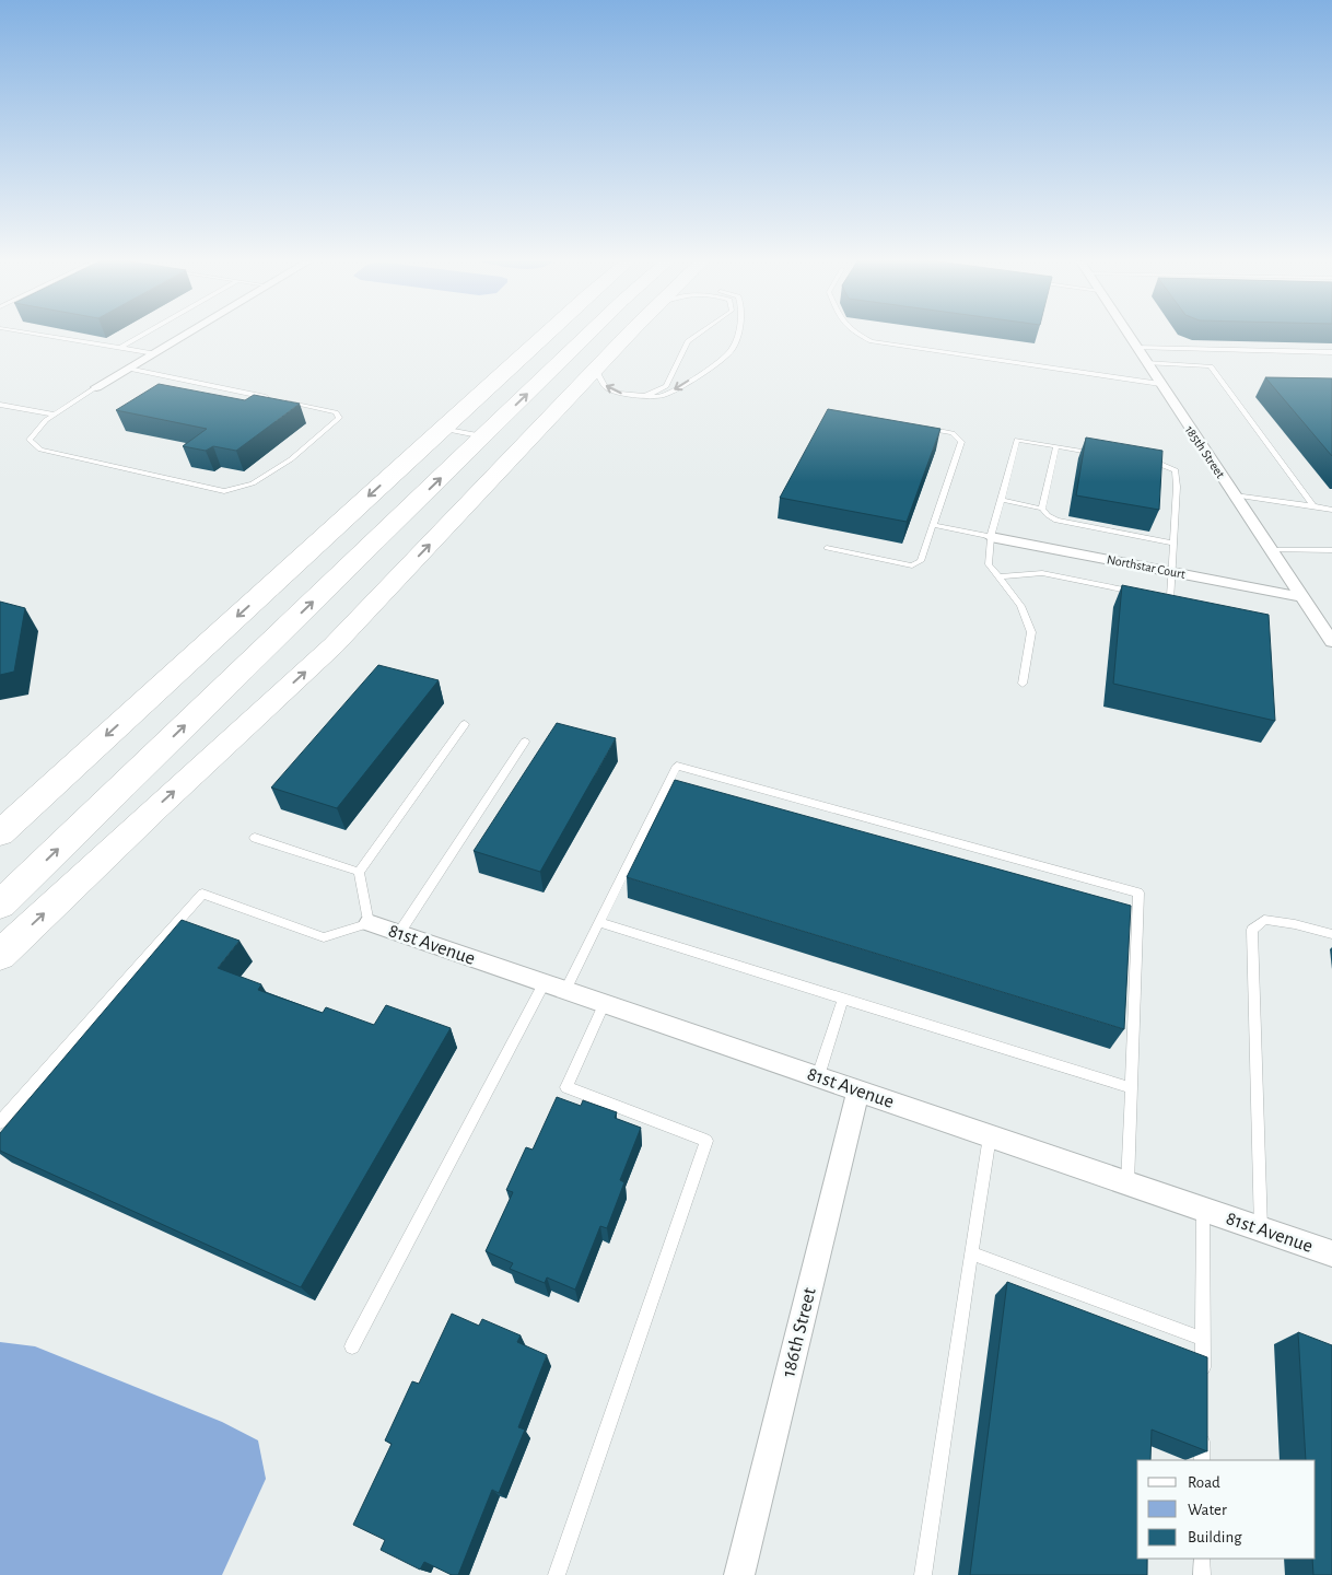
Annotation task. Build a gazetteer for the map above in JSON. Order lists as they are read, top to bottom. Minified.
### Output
{"streets":{"street":["185th Street","Northstar Court","81st Avenue","186th Street"]},"crossings":[["185th Street","Northstar Court"],["81st Avenue","186th Street"]],"legend":["Road","Water","Building"]}
